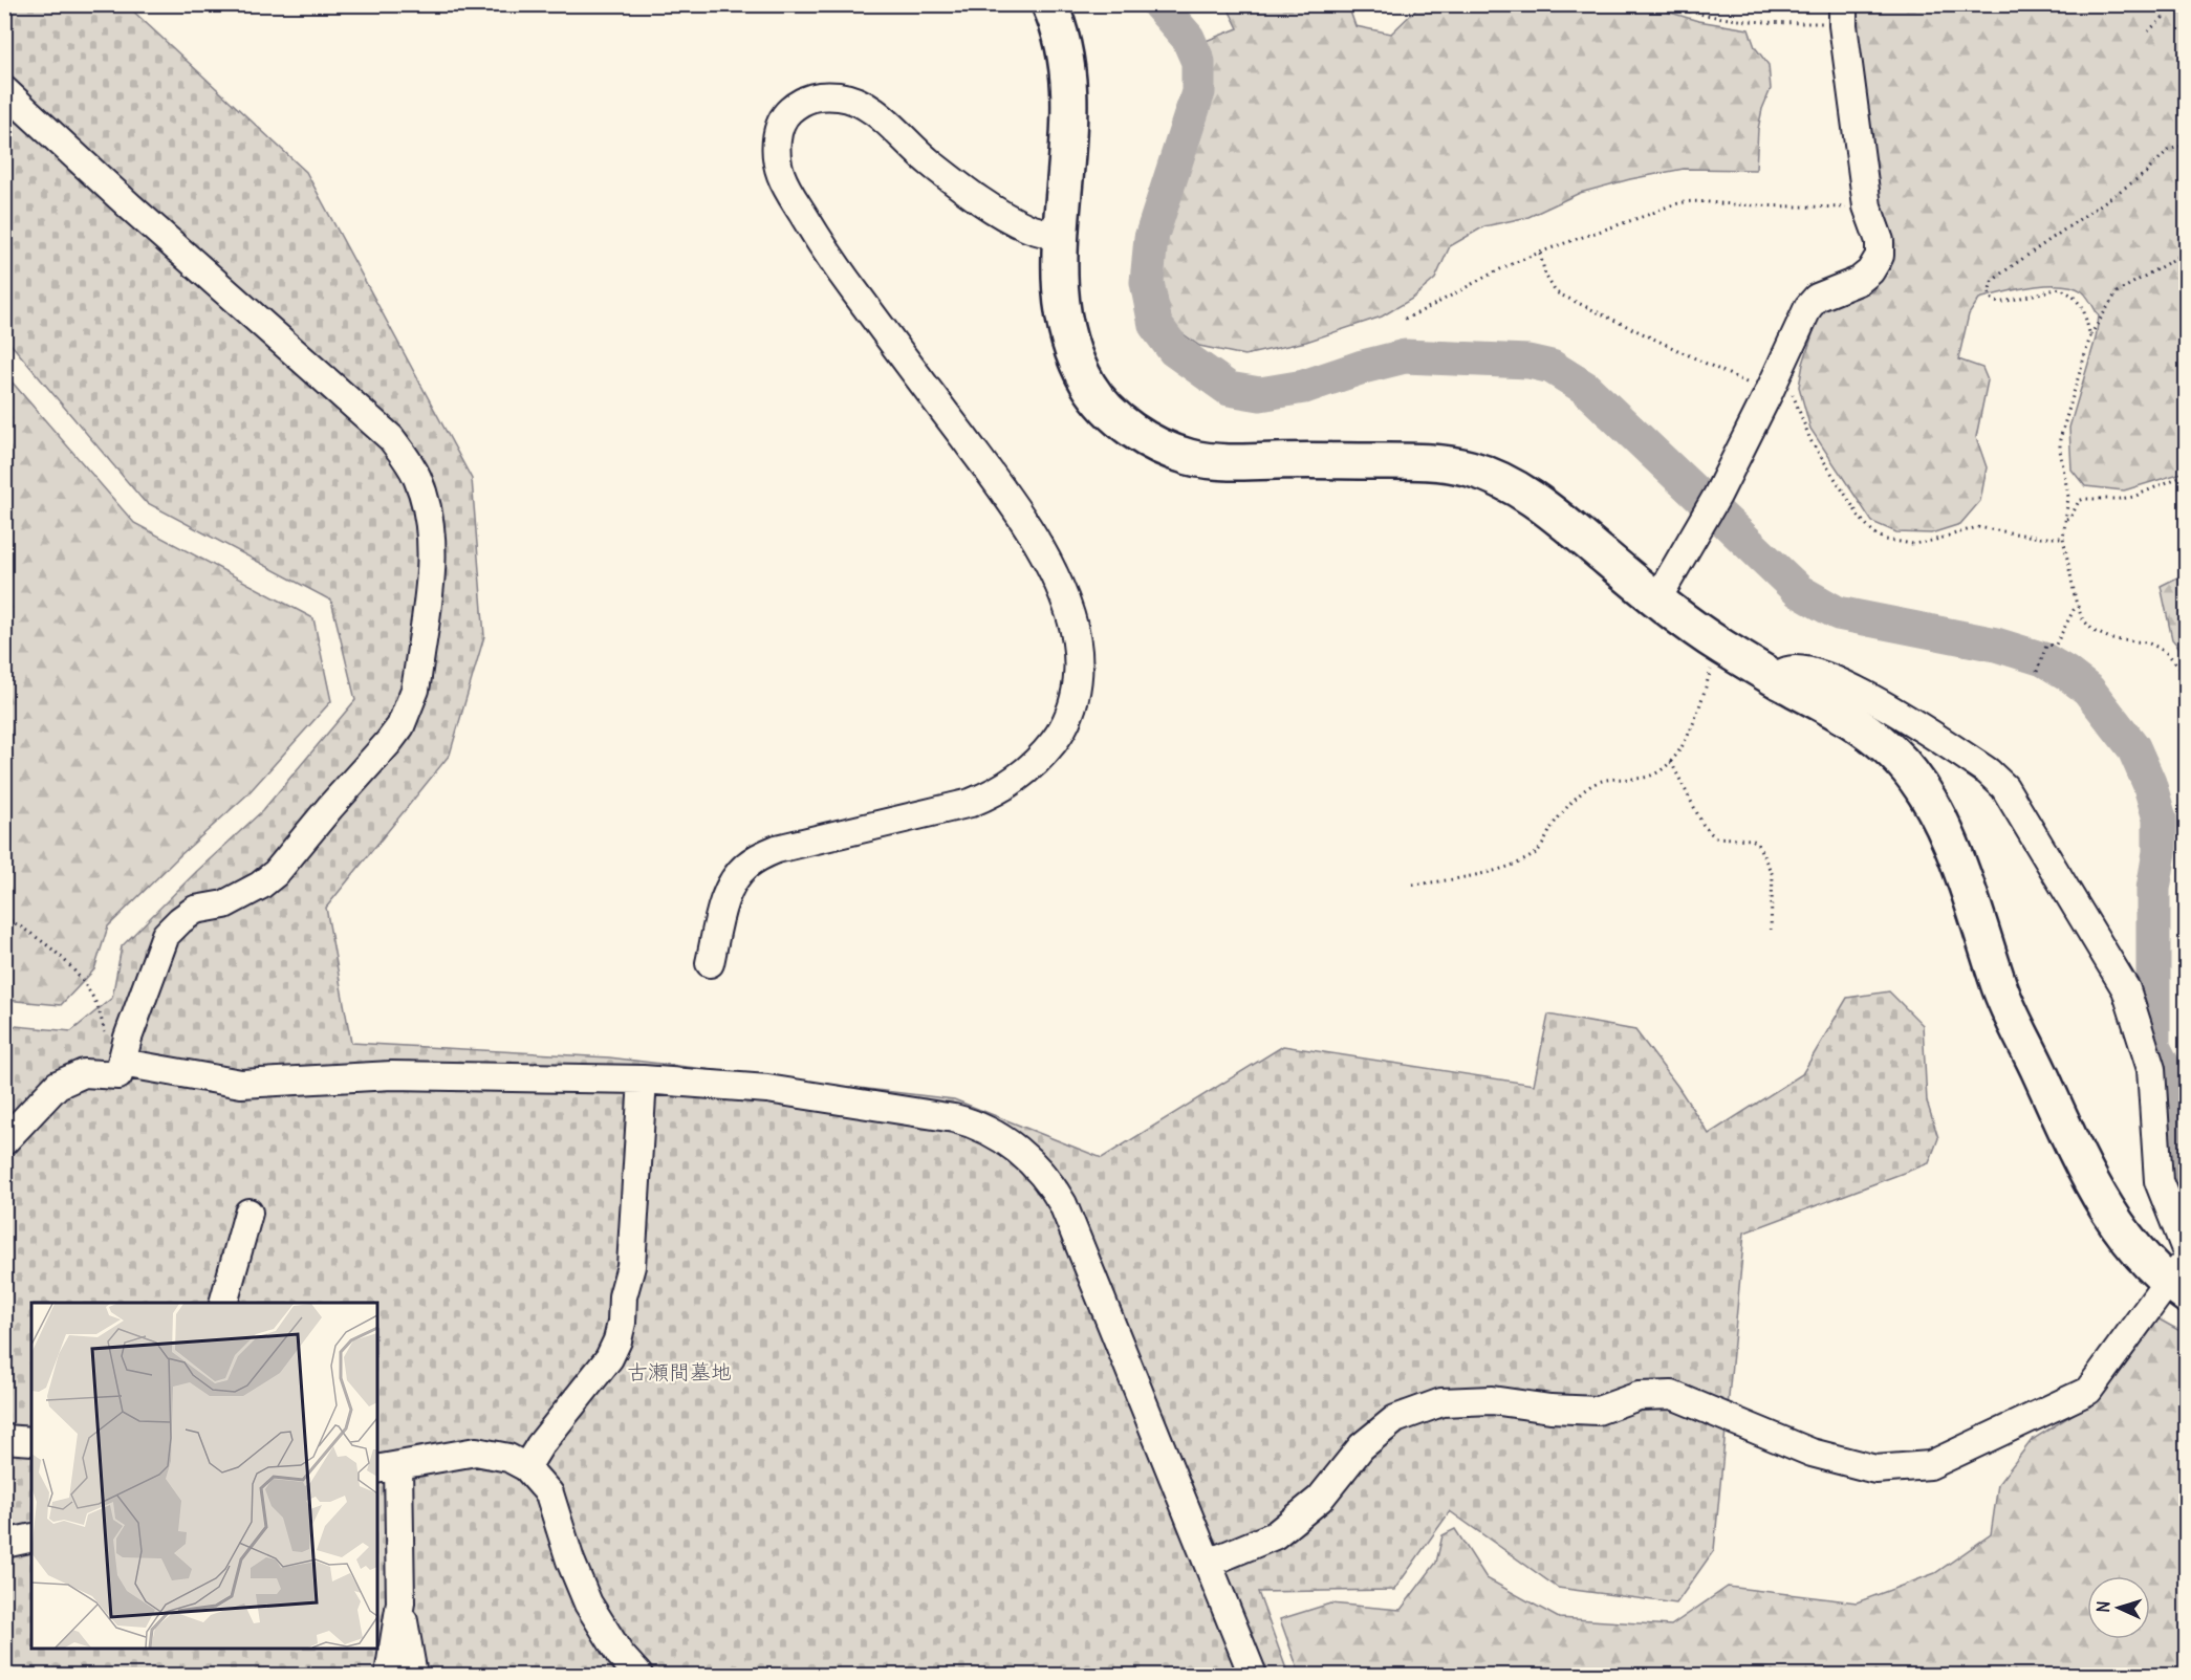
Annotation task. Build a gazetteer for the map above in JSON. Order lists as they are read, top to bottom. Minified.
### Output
{"parks":["古瀬間墓地"],"north":"left"}
